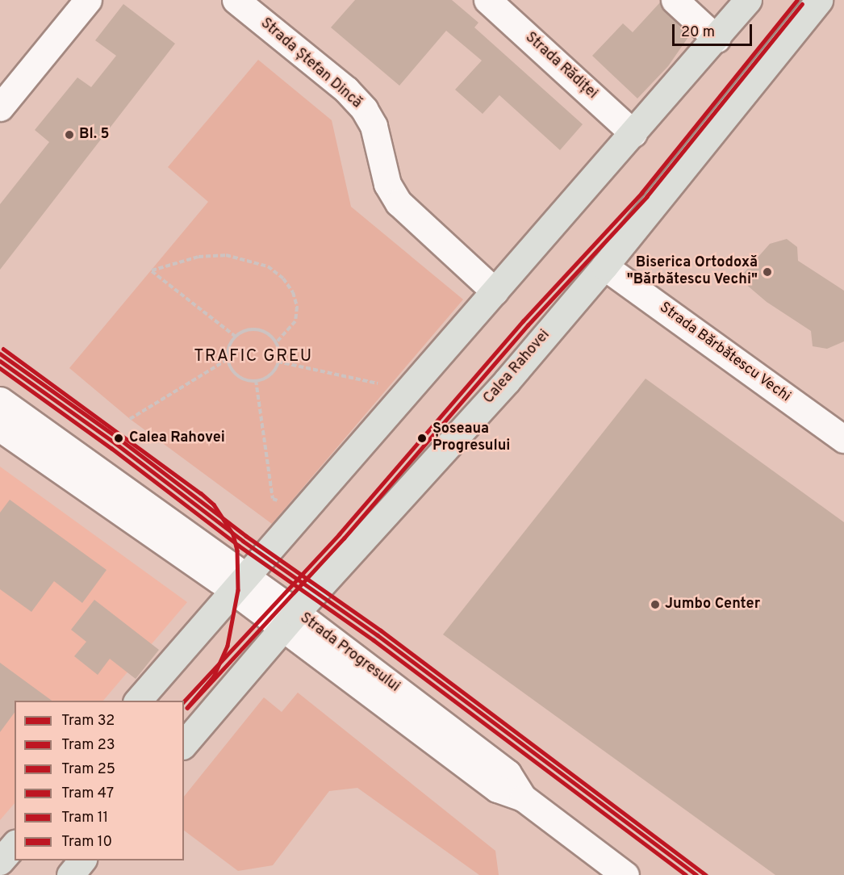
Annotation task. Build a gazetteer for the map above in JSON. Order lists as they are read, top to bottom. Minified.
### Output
{"streets":{"main road":["Calea Rahovei"],"street":["Strada Ștefan Dincă","Strada Rădiței","Strada Bărbătescu Vechi","Strada Progresului"]},"crossings":[["Strada Bărbătescu Vechi","Calea Rahovei"],["Calea Rahovei","Strada Progresului"]],"districts":["TRAFIC GREU"],"places":["Bl. 5","Biserica Ortodoxă \"Bărbătescu Vechi\"","Calea Rahovei","Șoseaua Progresului","Jumbo Center"],"lines":["tram line 32","tram line 23","tram line 11","tram line 25","tram line 47","tram line 10"],"legend":["Tram 32","Tram 23","Tram 25","Tram 47","Tram 11","Tram 10"],"scale_bar":"20 m"}
